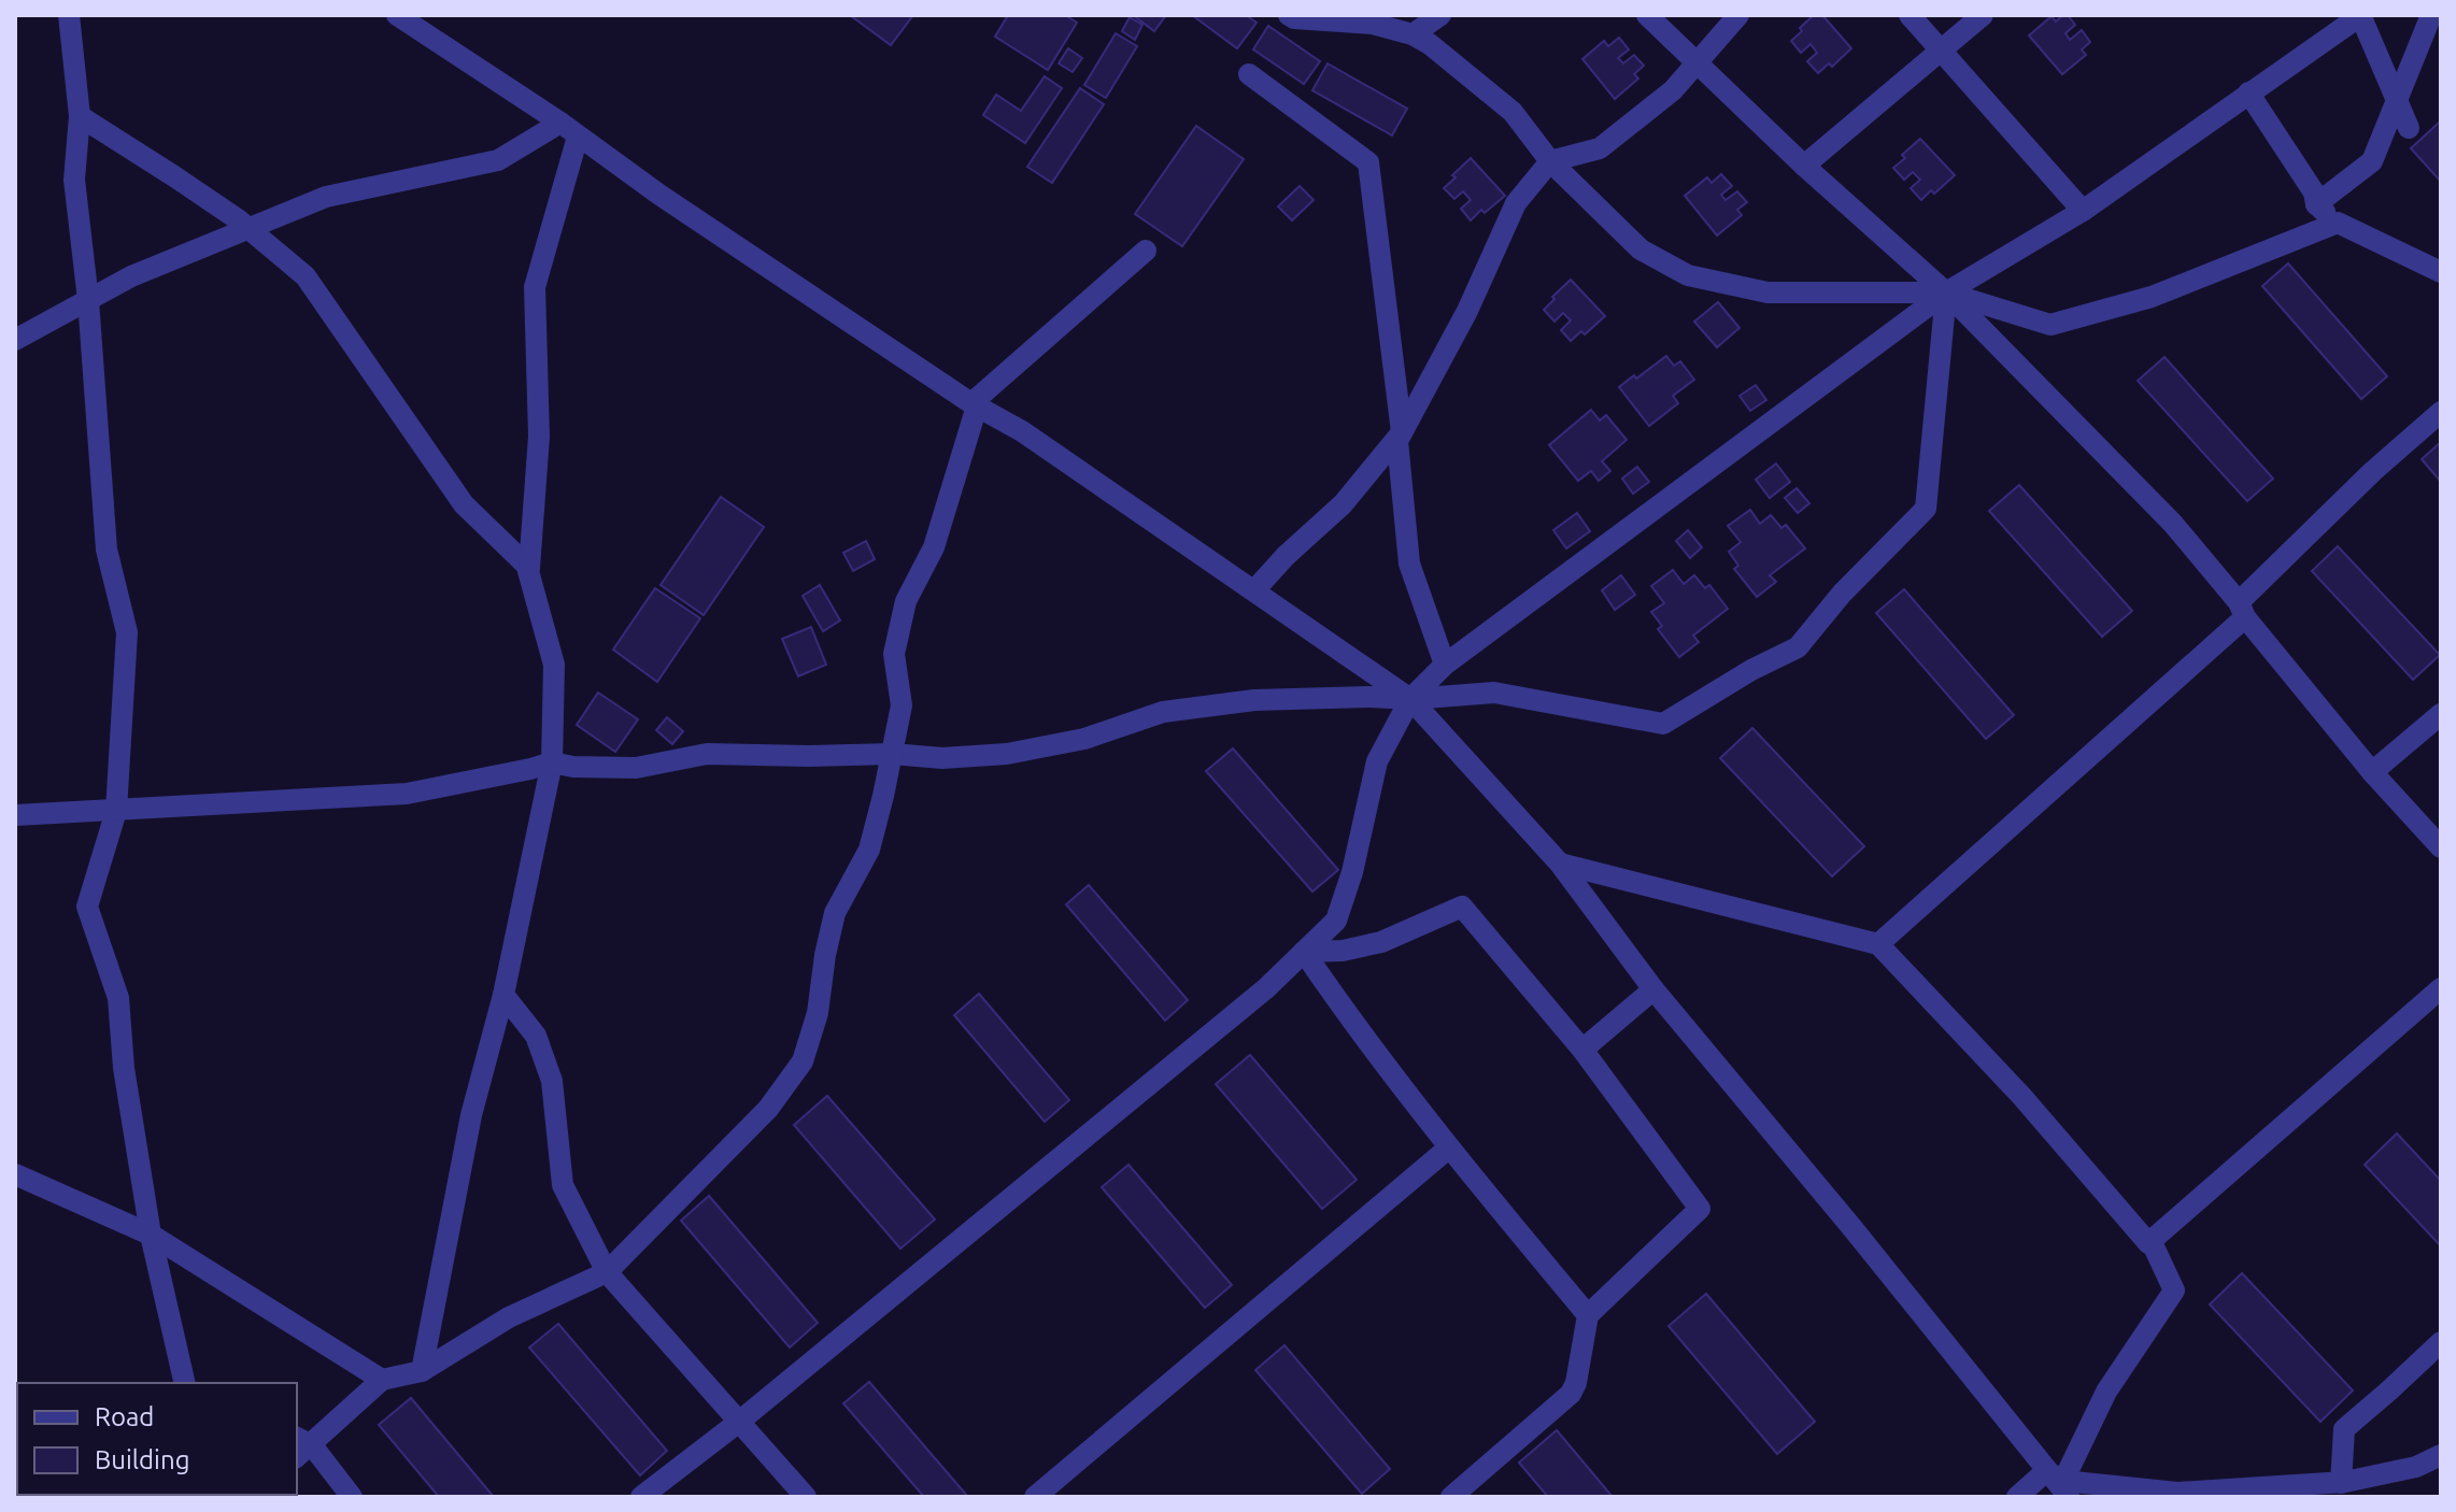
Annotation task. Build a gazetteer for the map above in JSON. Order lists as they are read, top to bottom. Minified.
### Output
{"legend":["Road","Building"]}
